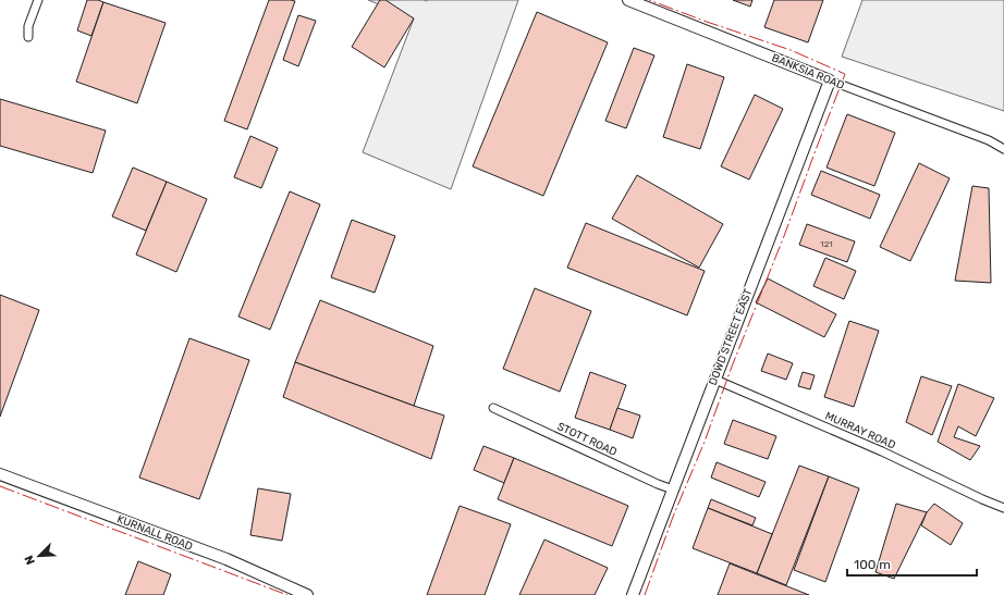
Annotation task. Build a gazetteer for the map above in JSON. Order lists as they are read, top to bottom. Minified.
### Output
{"streets":{"street":["BANKSIA ROAD","DOWD STREET EAST","MURRAY ROAD","STOTT ROAD","KURNALL ROAD"]},"crossings":[["BANKSIA ROAD","DOWD STREET EAST"],["DOWD STREET EAST","MURRAY ROAD"],["DOWD STREET EAST","STOTT ROAD"]],"house_numbers":["121"],"scale_bar":"100 m","north":"bottom left"}
